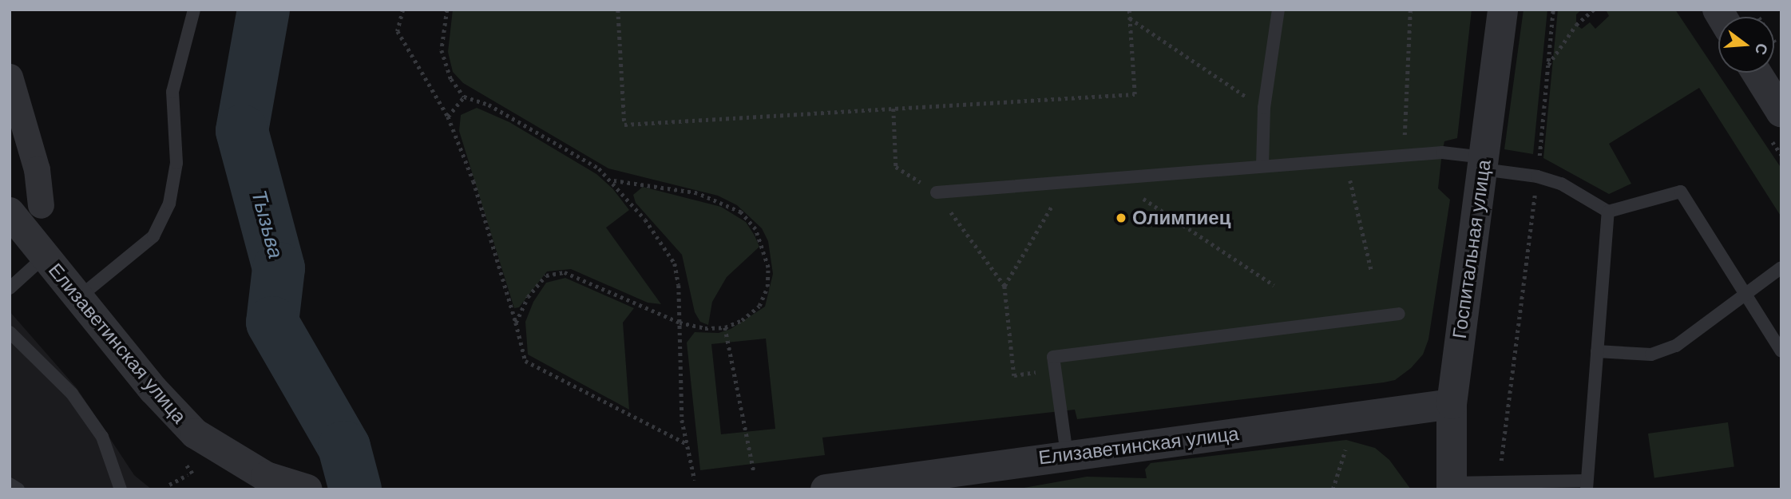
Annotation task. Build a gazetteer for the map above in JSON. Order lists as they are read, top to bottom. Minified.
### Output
{"streets":{"street":["Госпитальная улица","Елизаветинская улица"]},"crossings":[["Госпитальная улица","Елизаветинская улица"]],"water":["Тызьва"],"places":["Олимпиец"],"north":"right"}
